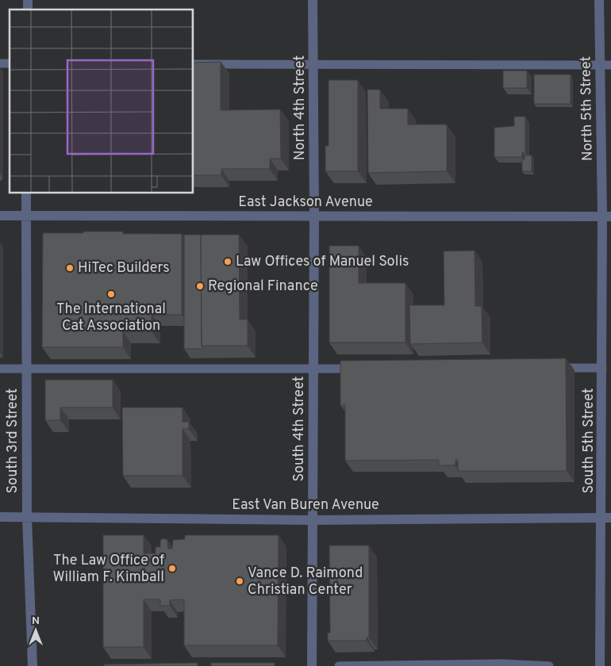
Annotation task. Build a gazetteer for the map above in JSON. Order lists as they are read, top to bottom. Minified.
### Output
{"streets":{"street":["North 4th Street","North 5th Street","East Jackson Avenue","South 4th Street","South 3rd Street","South 5th Street","East Van Buren Avenue"]},"crossings":[["North 4th Street","East Jackson Avenue"],["North 4th Street","South 4th Street"],["North 5th Street","East Jackson Avenue"],["North 5th Street","South 5th Street"],["East Jackson Avenue","South 4th Street"],["East Jackson Avenue","South 3rd Street"],["East Jackson Avenue","South 5th Street"],["South 4th Street","East Van Buren Avenue"],["South 3rd Street","East Van Buren Avenue"],["South 5th Street","East Van Buren Avenue"]],"places":["Law Offices of Manuel Solis","HiTec Builders","Regional Finance","The International Cat Association","The Law Office of William F. Kimball","Vance D. Raimond Christian Center"],"north":"top"}
